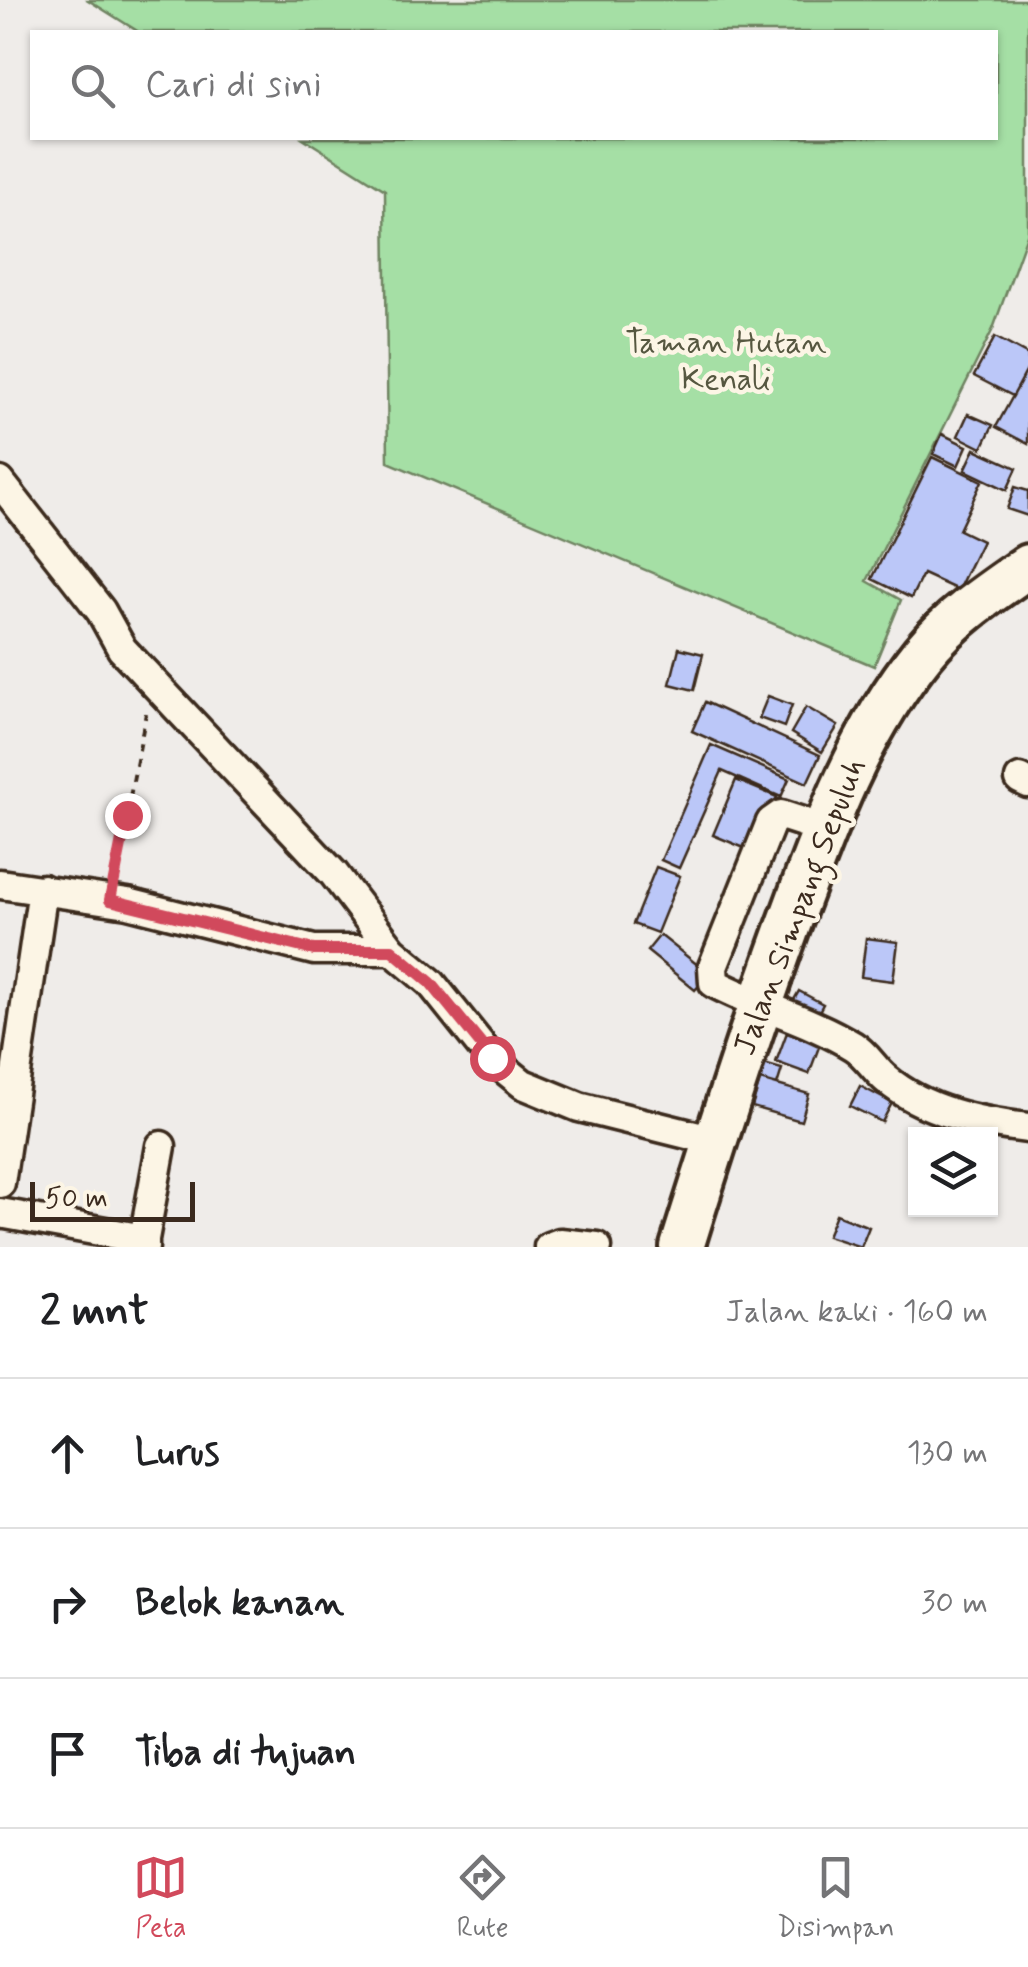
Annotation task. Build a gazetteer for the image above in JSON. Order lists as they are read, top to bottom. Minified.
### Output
{"streets":{"highway":["Jalan Simpang Sepuluh"]},"parks":["Taman Hutan Kenali"],"scale_bar":"50 m","page":{"search":"Cari di sini","scale":"50 m","heading":["2 mnt","Jalan kaki · 160 m"],"list":[["Lurus","130 m"],["Belok kanan","30 m"],"Tiba di tujuan"],"nav":["Peta","Rute","Disimpan"]}}
